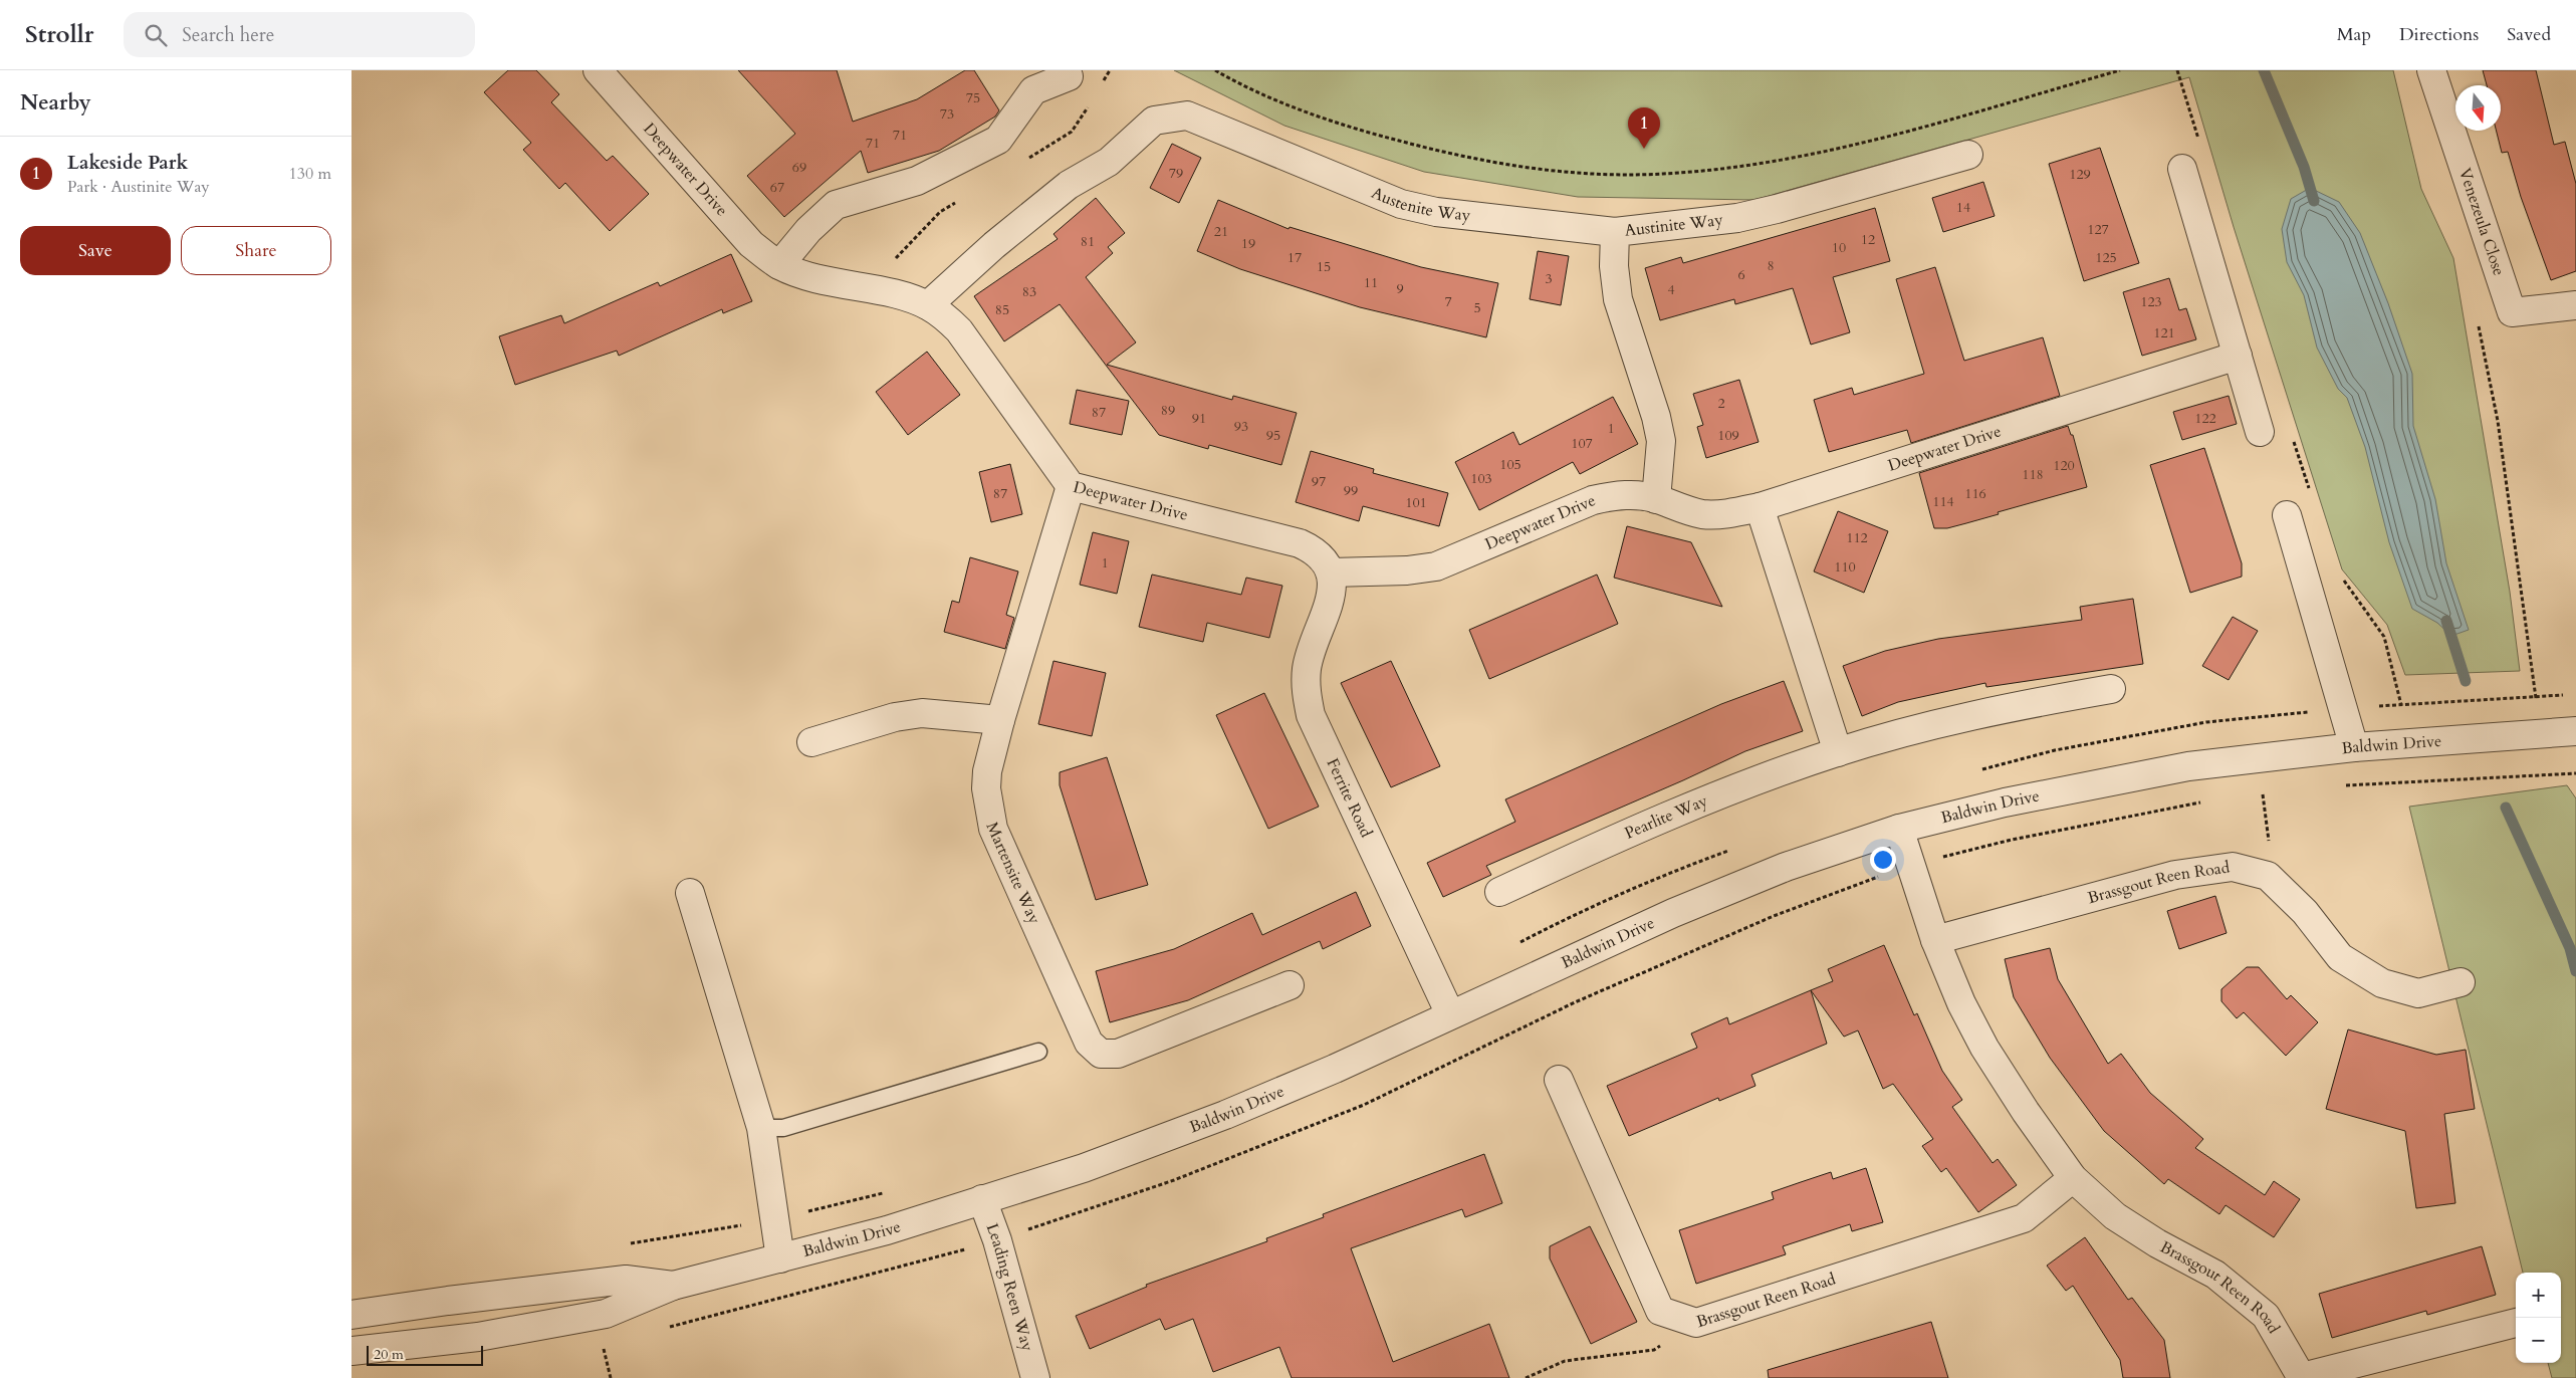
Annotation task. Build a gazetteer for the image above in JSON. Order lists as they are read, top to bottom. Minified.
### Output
{"streets":{"street":["Deepwater Drive","Austenite Way","Venezeula Close","Austinite Way","Baldwin Drive","Ferrite Road","Pearlite Way","Martensite Way","Brassgout Reen Road","Leading Reen Way"]},"crossings":[["Deepwater Drive","Austenite Way"],["Deepwater Drive","Austinite Way"],["Deepwater Drive","Ferrite Road"],["Deepwater Drive","Martensite Way"],["Austenite Way","Austinite Way"],["Baldwin Drive","Ferrite Road"],["Baldwin Drive","Brassgout Reen Road"],["Baldwin Drive","Leading Reen Way"]],"house_numbers":["75","73","71","71","69","79","129","67","14","127","21","12","81","19","10","17","125","8","15","6","3","11","9","4","83","7","123","5","85","121","2","89","87","91","122","93","1","95","109","107","105","120","118","103","97","99","87","116","114","101","112","1","110"],"scale_bar":"20 m","north":"bottom","page":{"header":"Strollr","search":"Search here","nav":["Map","Directions","Saved"],"heading":"Nearby","pins":"1","list":[{"mark":"1","name":"Lakeside Park","note":"Park · Austinite Way","value":"130 m"}],"buttons":["Save","Share"],"map_buttons":["+","−"],"scale":"20 m"}}
